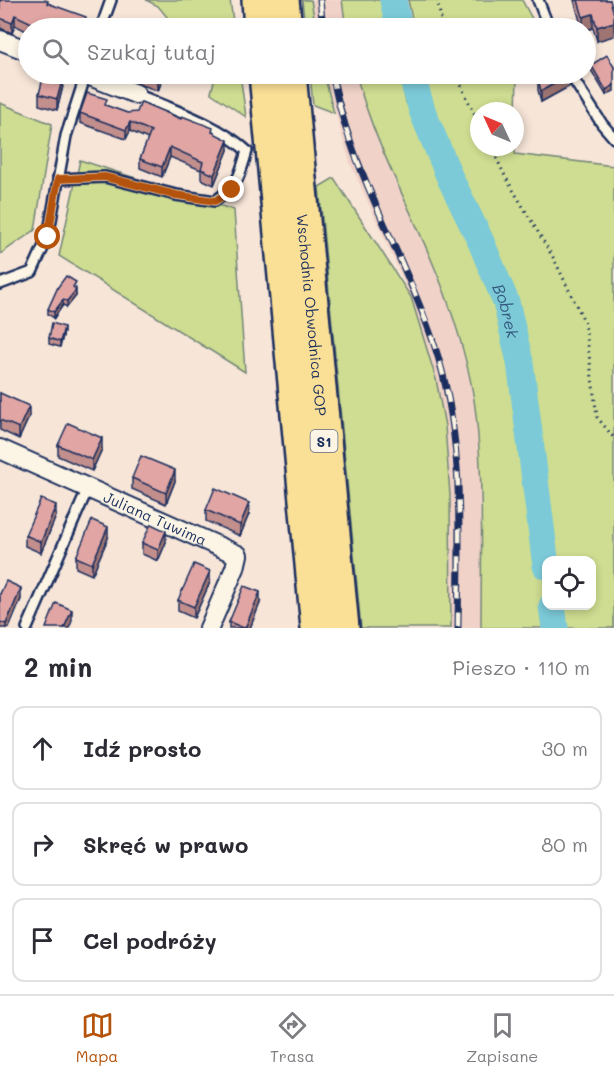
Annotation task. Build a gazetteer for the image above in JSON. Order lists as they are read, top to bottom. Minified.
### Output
{"streets":{"highway":["Wschodnia Obwodnica GOP","S1"],"street":["Juliana Tuwima"]},"water":["Bobrek"],"north":"top left","page":{"search":"Szukaj tutaj","heading":["2 min","Pieszo · 110 m"],"list":[["Idź prosto","30 m"],["Skręć w prawo","80 m"],"Cel podróży"],"nav":["Mapa","Trasa","Zapisane"]}}
